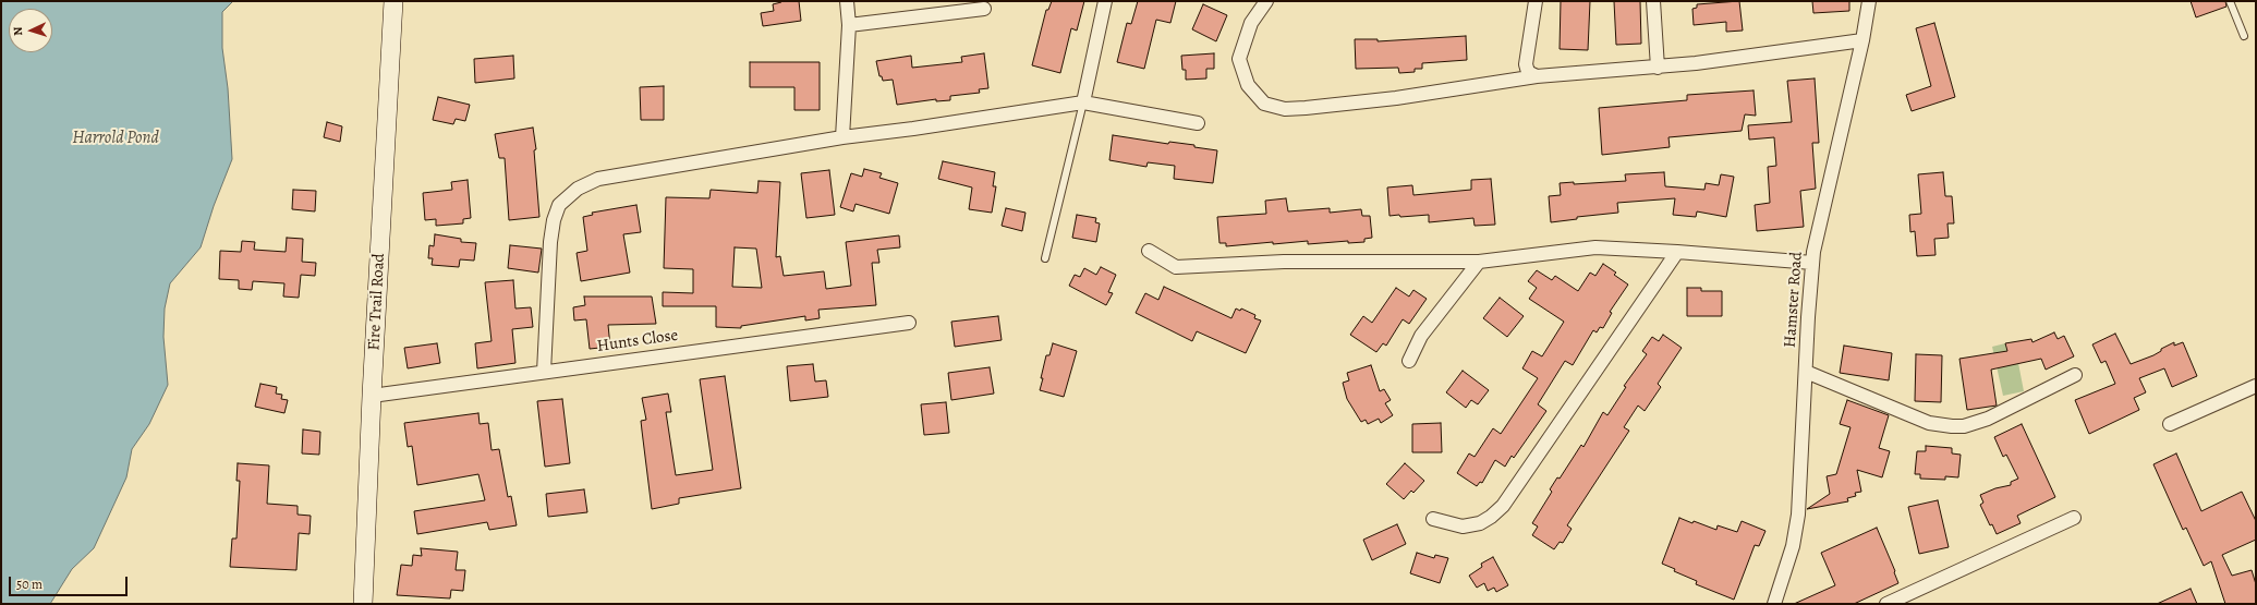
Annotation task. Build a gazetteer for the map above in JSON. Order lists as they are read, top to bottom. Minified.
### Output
{"streets":{"street":["Hamster Road","Fire Trail Road","Hunts Close"]},"crossings":[["Fire Trail Road","Hunts Close"]],"water":["Harrold Pond"],"scale_bar":"50 m","north":"left"}
